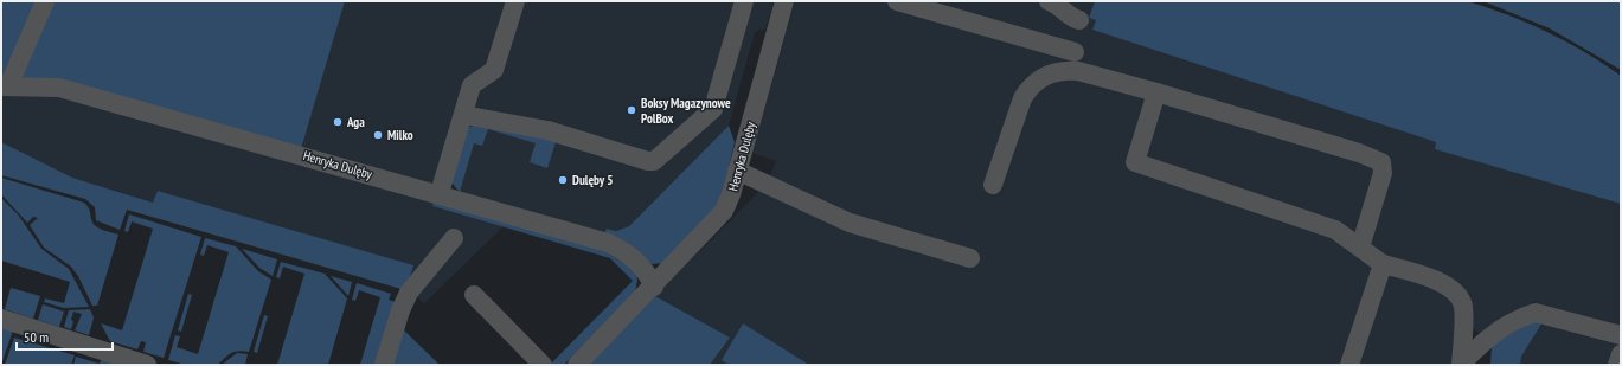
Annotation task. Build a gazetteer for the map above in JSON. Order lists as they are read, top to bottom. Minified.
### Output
{"streets":{"street":["Henryka Dulęby"]},"places":["Boksy Magazynowe PolBox","Aga","Milko","Dulęby 5"],"scale_bar":"50 m"}
